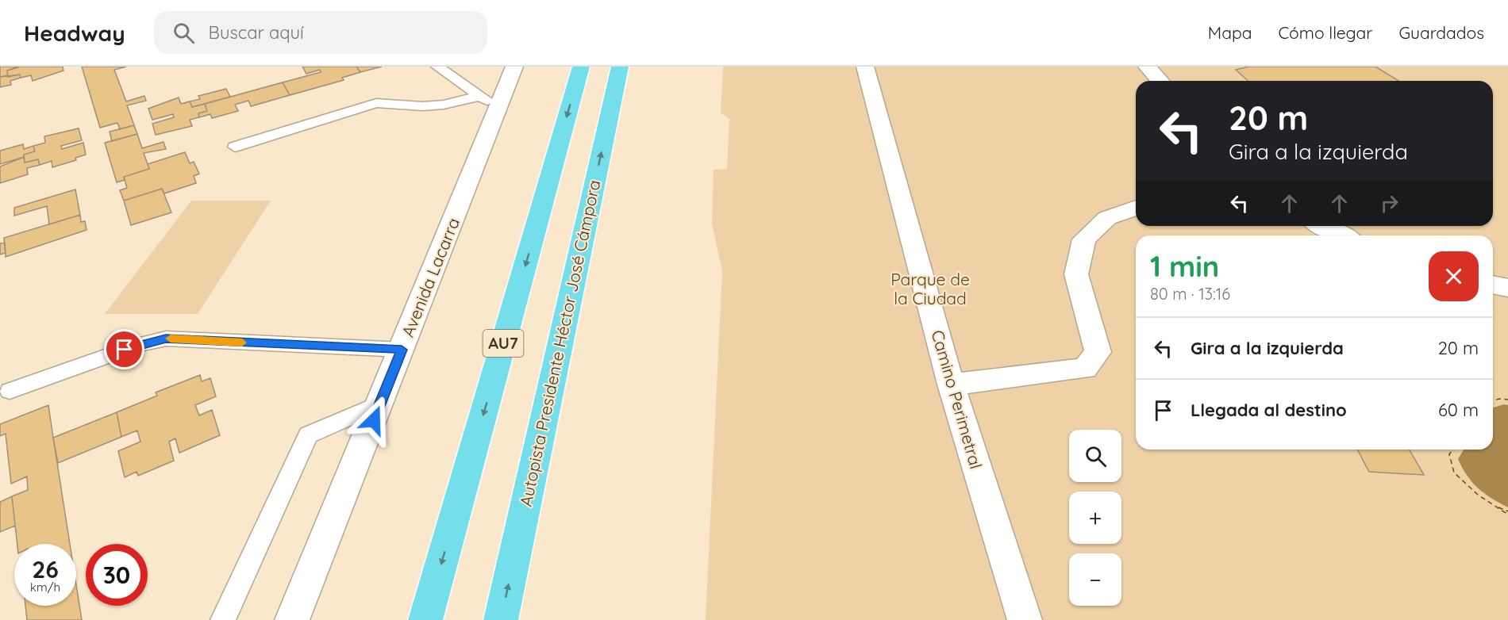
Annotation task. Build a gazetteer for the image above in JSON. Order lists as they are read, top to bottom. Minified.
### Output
{"streets":{"highway":["AU7","Autopista Presidente Héctor José Cámpora"],"street":["Avenida Lacarra","Camino Perimetral"]},"parks":["Parque de la Ciudad"],"page":{"header":"Headway","search":"Buscar aquí","nav":["Mapa","Cómo llegar","Guardados"],"turn":["20 m","Gira a la izquierda"],"heading":["1 min","80 m · 13:16"],"list":[{"name":"Gira a la izquierda","value":"20 m"},{"name":"Llegada al destino","value":"60 m"}],"map_buttons":["+","−"],"speed":"26 km/h","limit":"30"}}
